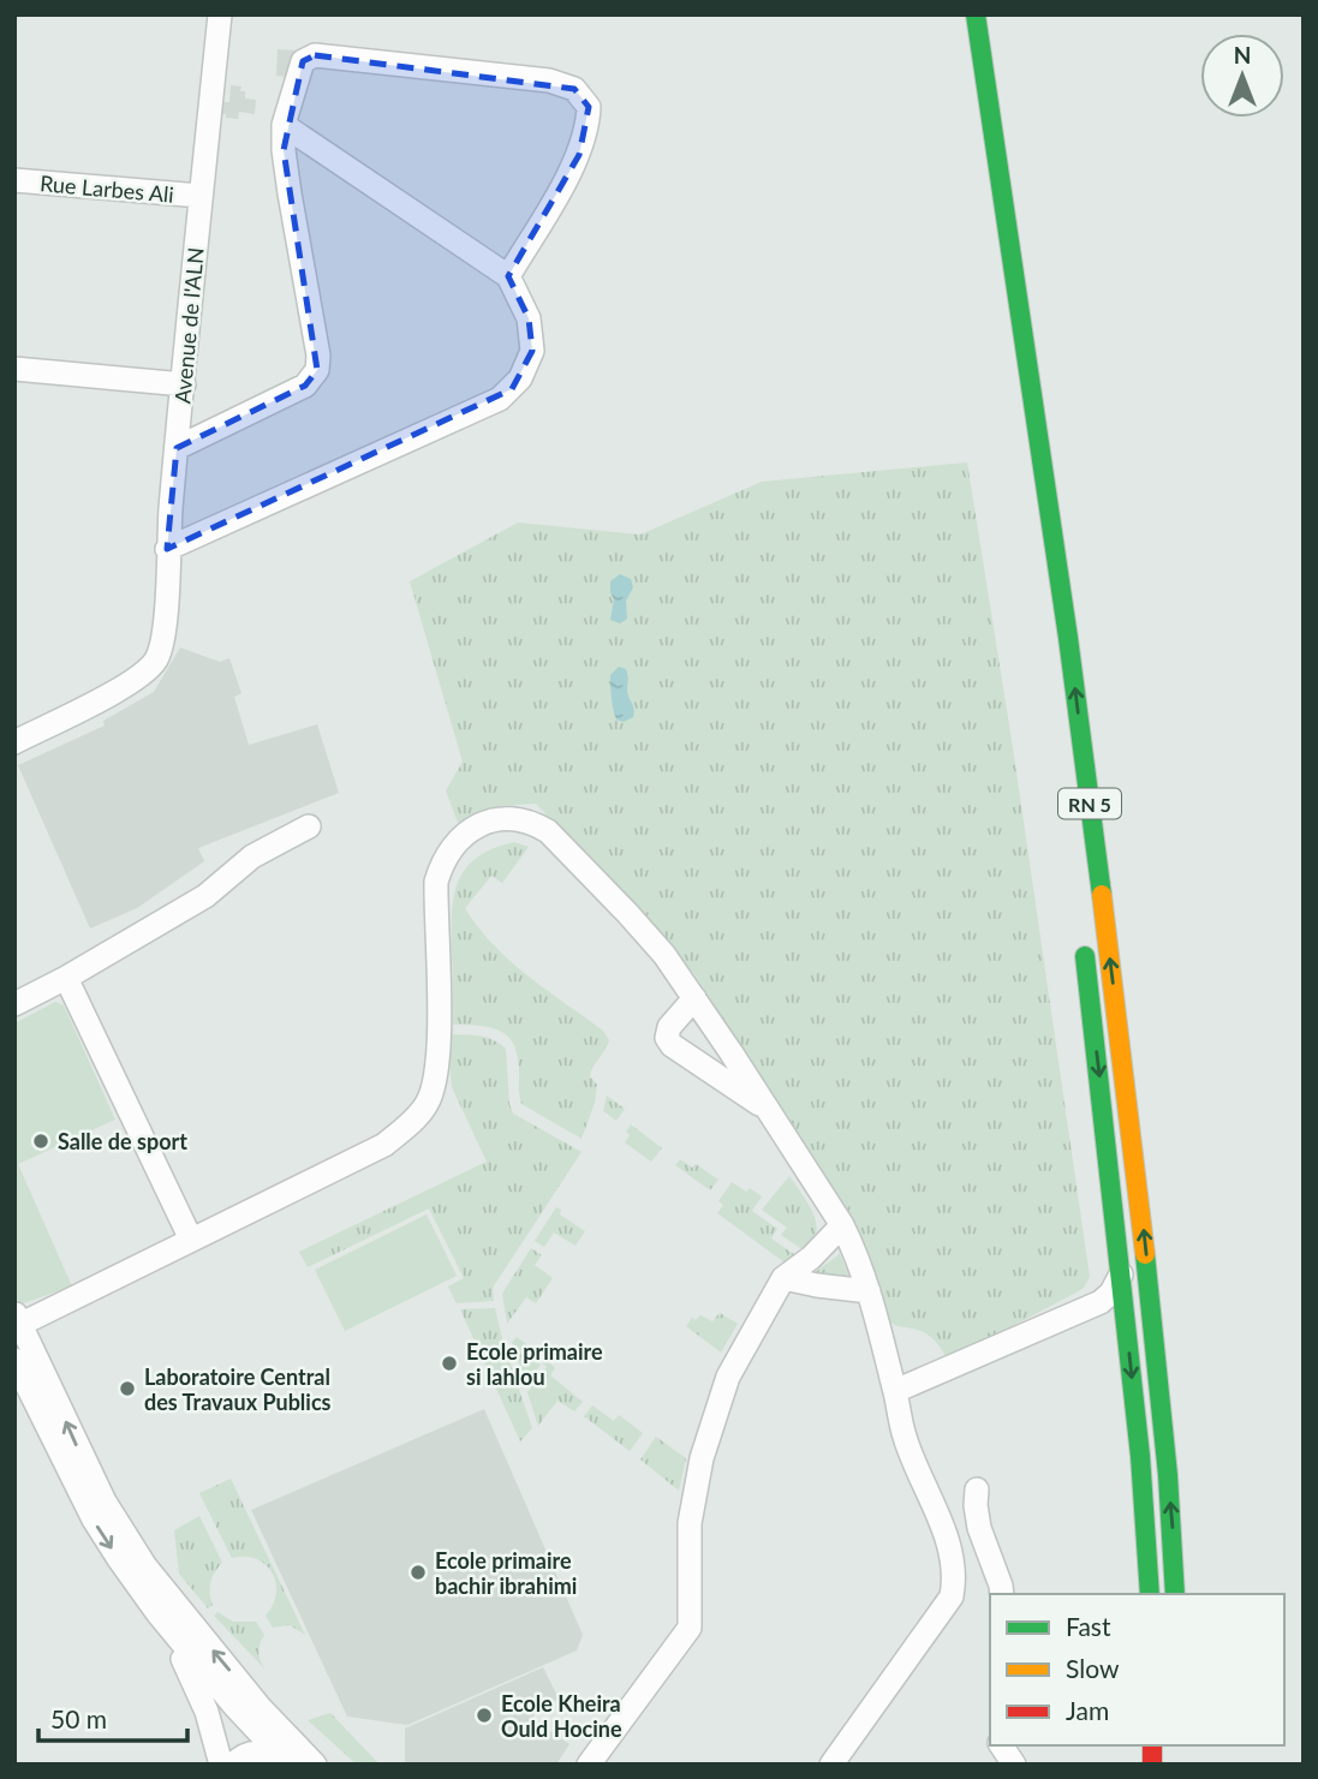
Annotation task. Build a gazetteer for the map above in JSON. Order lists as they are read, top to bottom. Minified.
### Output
{"streets":{"main road":["RN 5"],"street":["Rue Larbes Ali","Avenue de l'ALN"]},"crossings":[["Rue Larbes Ali","Avenue de l'ALN"]],"places":["Salle de sport","Ecole primaire si lahlou","Laboratoire Central des Travaux Publics","Ecole primaire bachir ibrahimi","Ecole Kheira Ould Hocine"],"legend":["Fast","Slow","Jam"],"scale_bar":"50 m","north":"top"}
